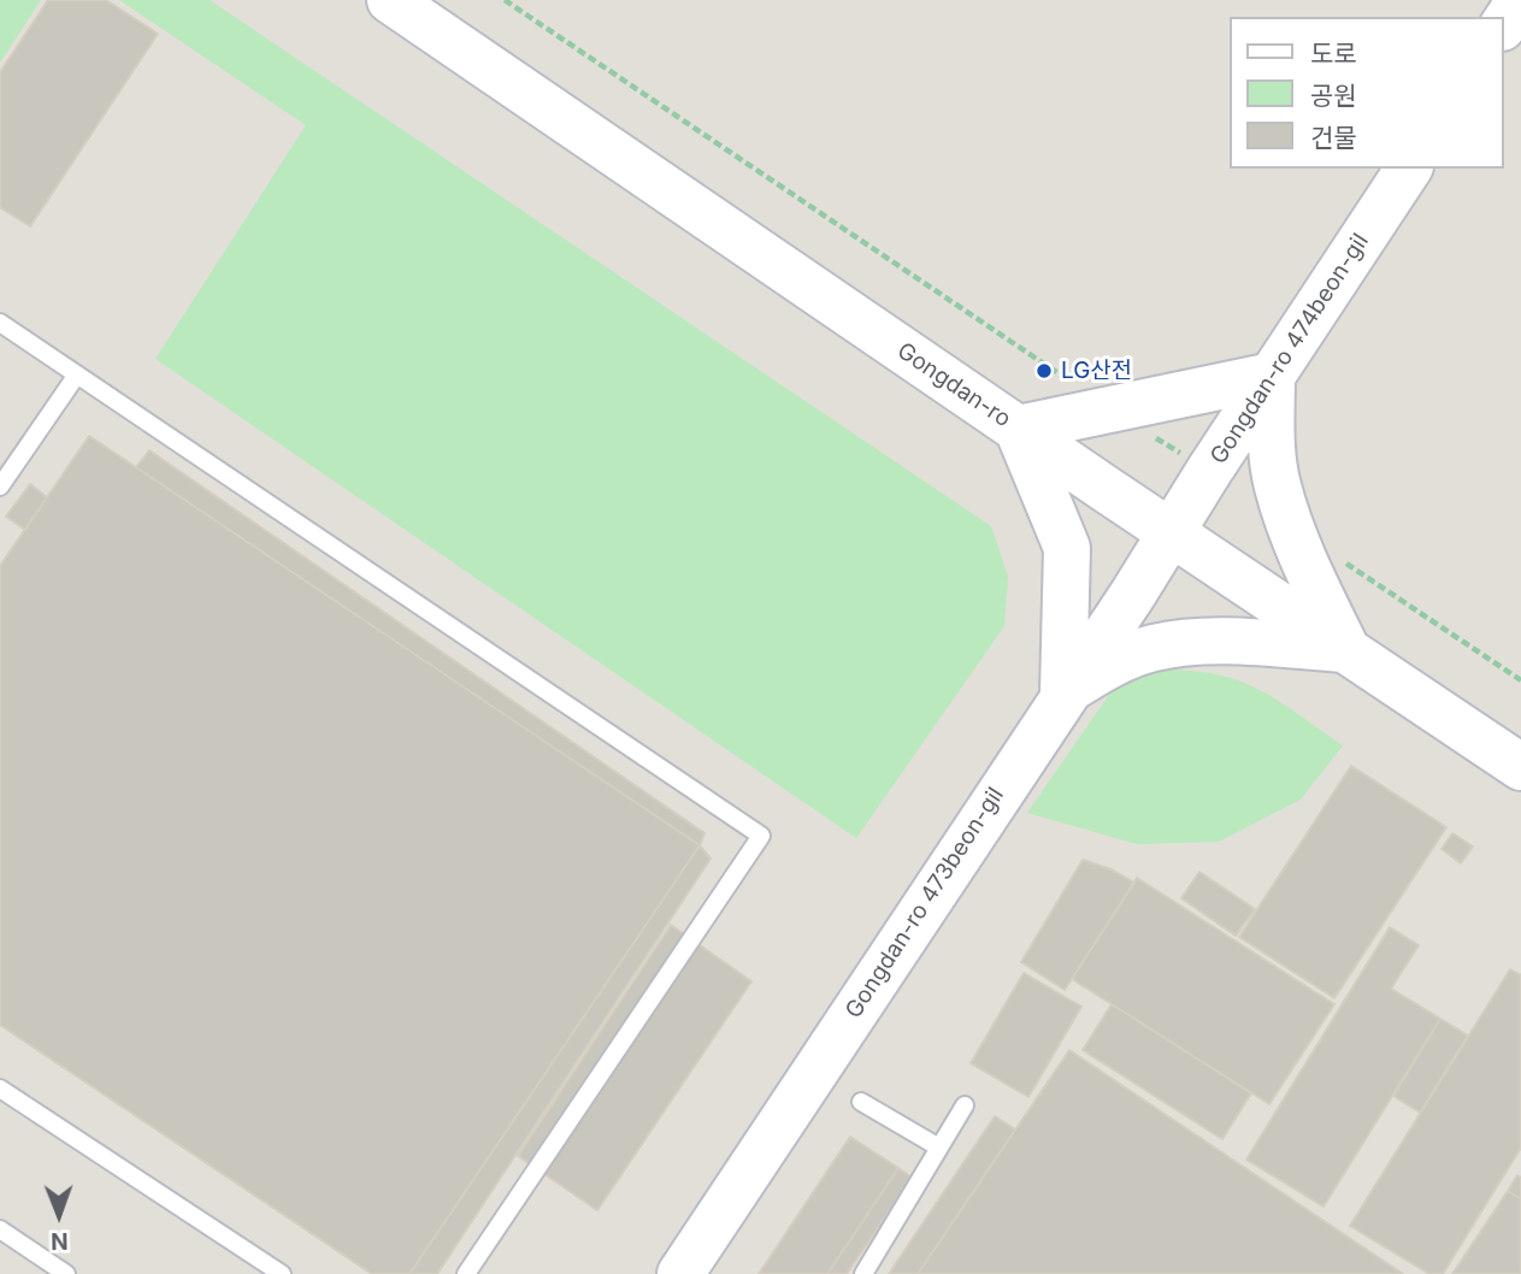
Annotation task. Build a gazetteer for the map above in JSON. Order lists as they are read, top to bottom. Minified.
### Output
{"streets":{"main road":["Gongdan-ro 474beon-gil","Gongdan-ro","Gongdan-ro 473beon-gil"]},"crossings":[["Gongdan-ro 474beon-gil","Gongdan-ro"],["Gongdan-ro 474beon-gil","Gongdan-ro 473beon-gil"],["Gongdan-ro","Gongdan-ro 473beon-gil"]],"places":["LG산전"],"legend":["도로","공원","건물"],"north":"bottom"}
